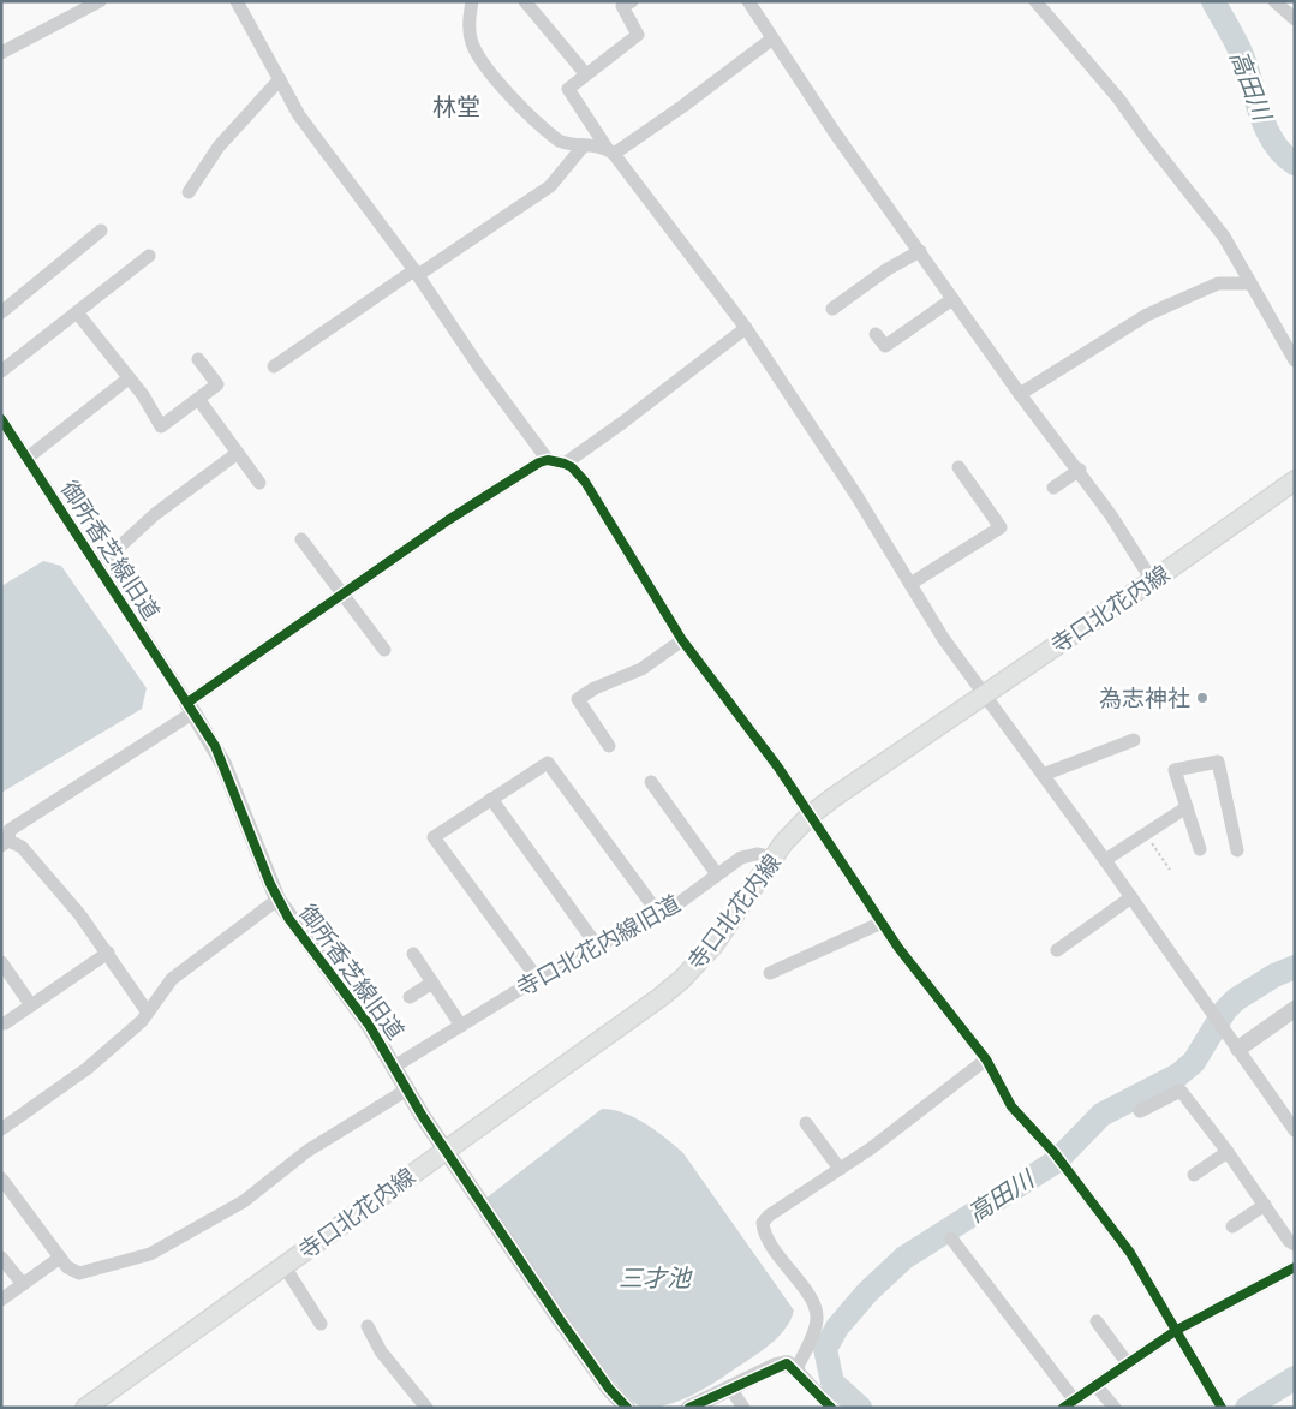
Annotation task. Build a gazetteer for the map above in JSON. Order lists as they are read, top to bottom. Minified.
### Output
{"streets":{"main road":["寺口北花内線"],"street":["御所香芝線旧道","寺口北花内線旧道"]},"crossings":[["御所香芝線旧道","寺口北花内線"],["御所香芝線旧道","寺口北花内線旧道"],["寺口北花内線","寺口北花内線旧道"]],"districts":["林堂"],"water":["高田川","三才池"],"places":["為志神社"]}
